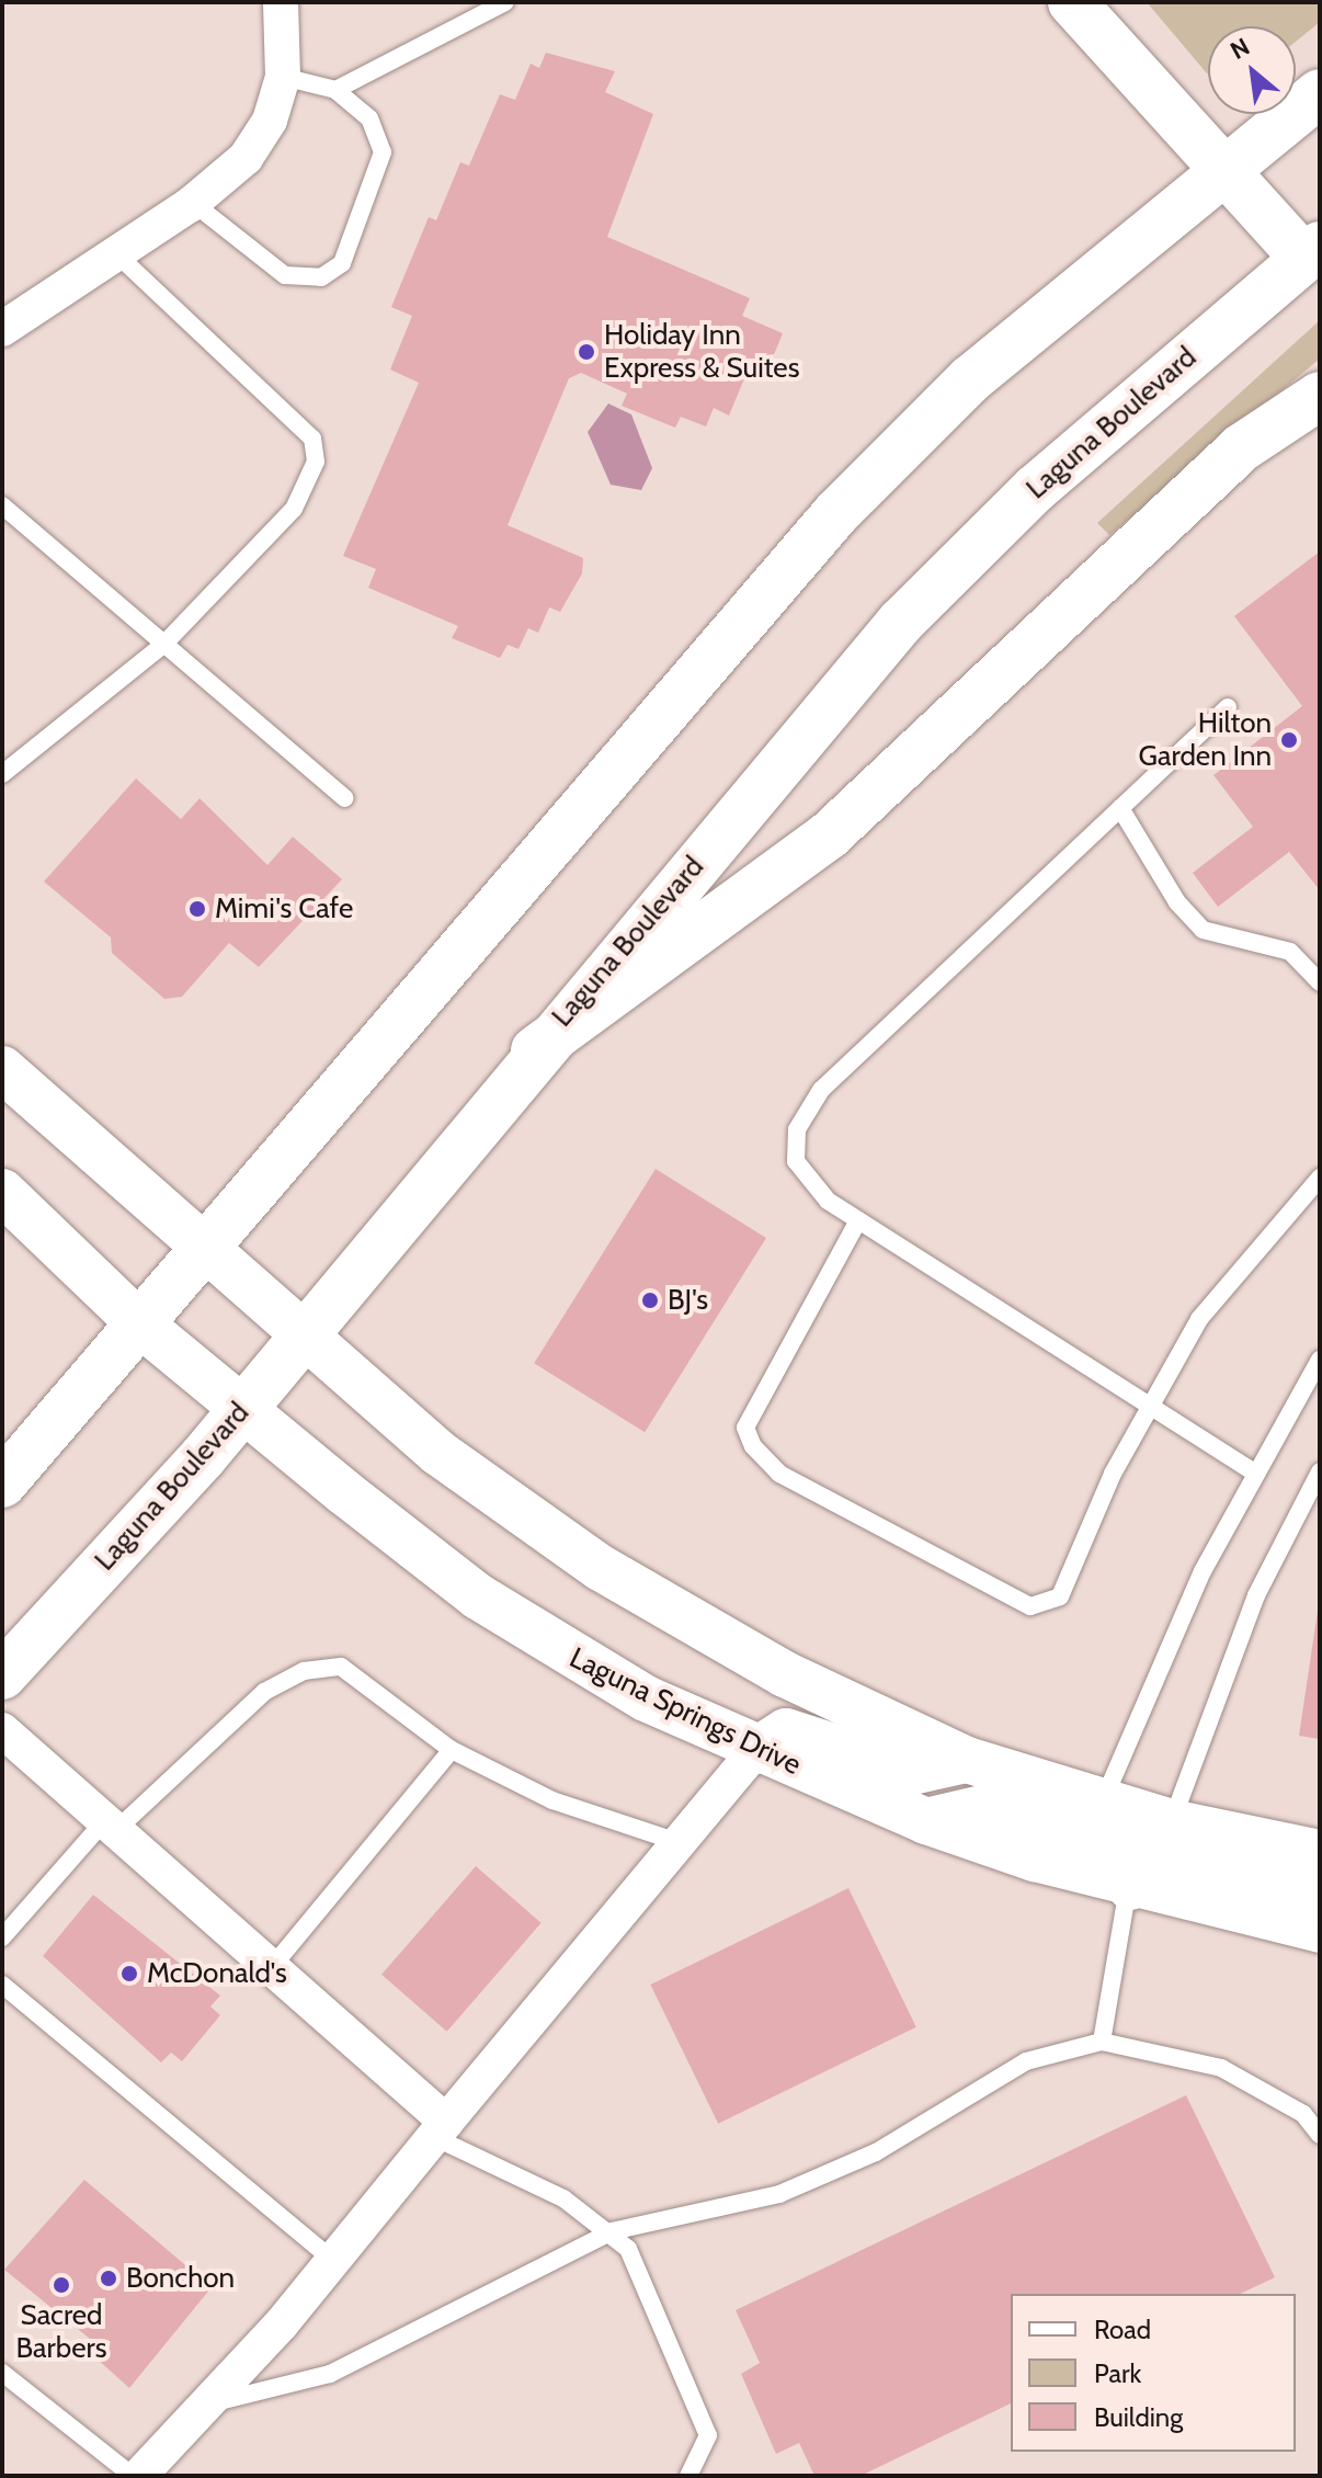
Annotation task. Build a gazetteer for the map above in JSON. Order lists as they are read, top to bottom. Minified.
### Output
{"streets":{"main road":["Laguna Boulevard"],"street":["Laguna Springs Drive"]},"crossings":[["Laguna Boulevard","Laguna Springs Drive"]],"places":["Holiday Inn Express & Suites","Hilton Garden Inn","Mimi's Cafe","BJ's","McDonald's","Bonchon","Sacred Barbers"],"legend":["Road","Park","Building"],"north":"top left"}
